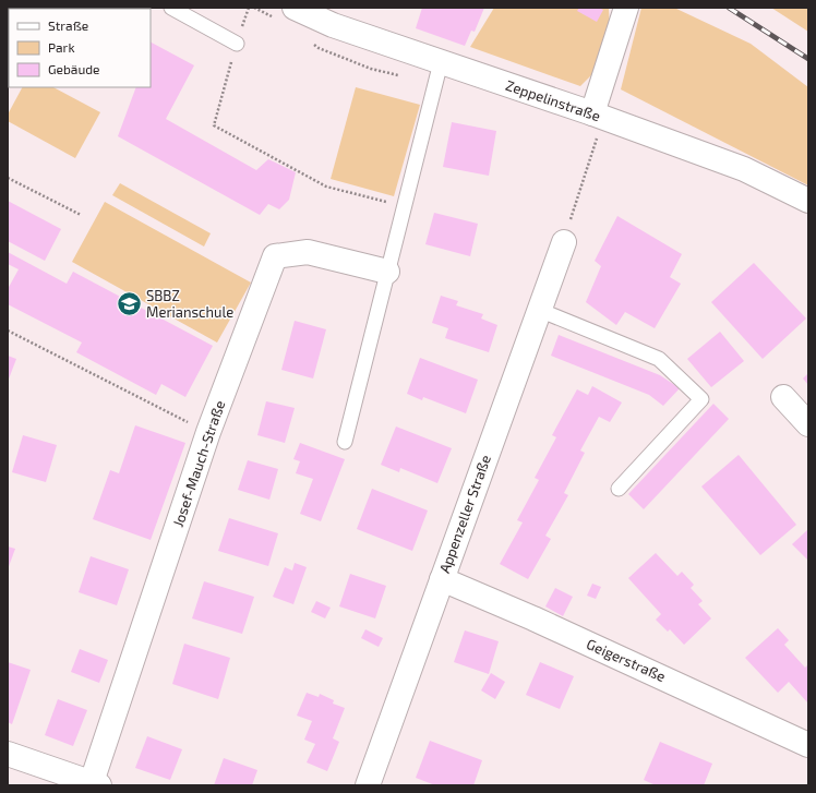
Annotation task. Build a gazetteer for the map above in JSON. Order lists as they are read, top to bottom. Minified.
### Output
{"streets":{"street":["Zeppelinstraße","Josef-Mauch-Straße","Appenzeller Straße","Geigerstraße"]},"crossings":[["Appenzeller Straße","Geigerstraße"]],"places":{"school or university":["SBBZ Merianschule"]},"legend":["Straße","Park","Gebäude"]}
